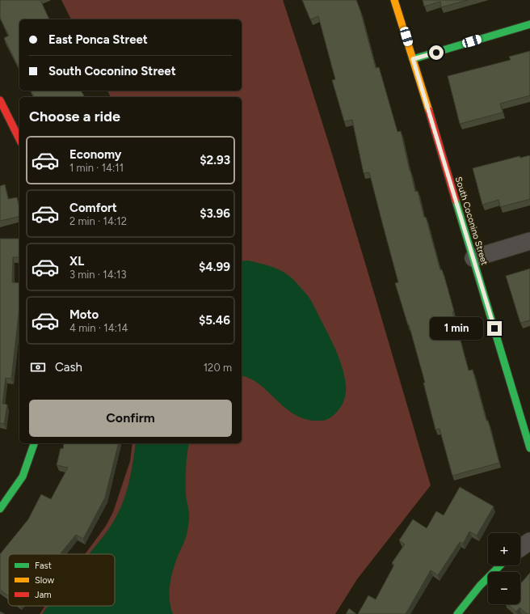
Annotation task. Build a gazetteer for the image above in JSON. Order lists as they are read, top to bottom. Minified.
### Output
{"streets":{"street":["South Coconino Street"]},"legend":["Fast","Slow","Jam"],"page":{"banner":["East Ponca Street","South Coconino Street"],"heading":"Choose a ride","list":[{"name":"Economy","note":"1 min · 14:11","value":"$2.93"},{"name":"Comfort","note":"2 min · 14:12","value":"$3.96"},{"name":"XL","note":"3 min · 14:13","value":"$4.99"},{"name":"Moto","note":"4 min · 14:14","value":"$5.46"}],"bubble":"1 min","pay":["Cash","120 m"],"buttons":"Confirm","map_buttons":["+","−"]}}
